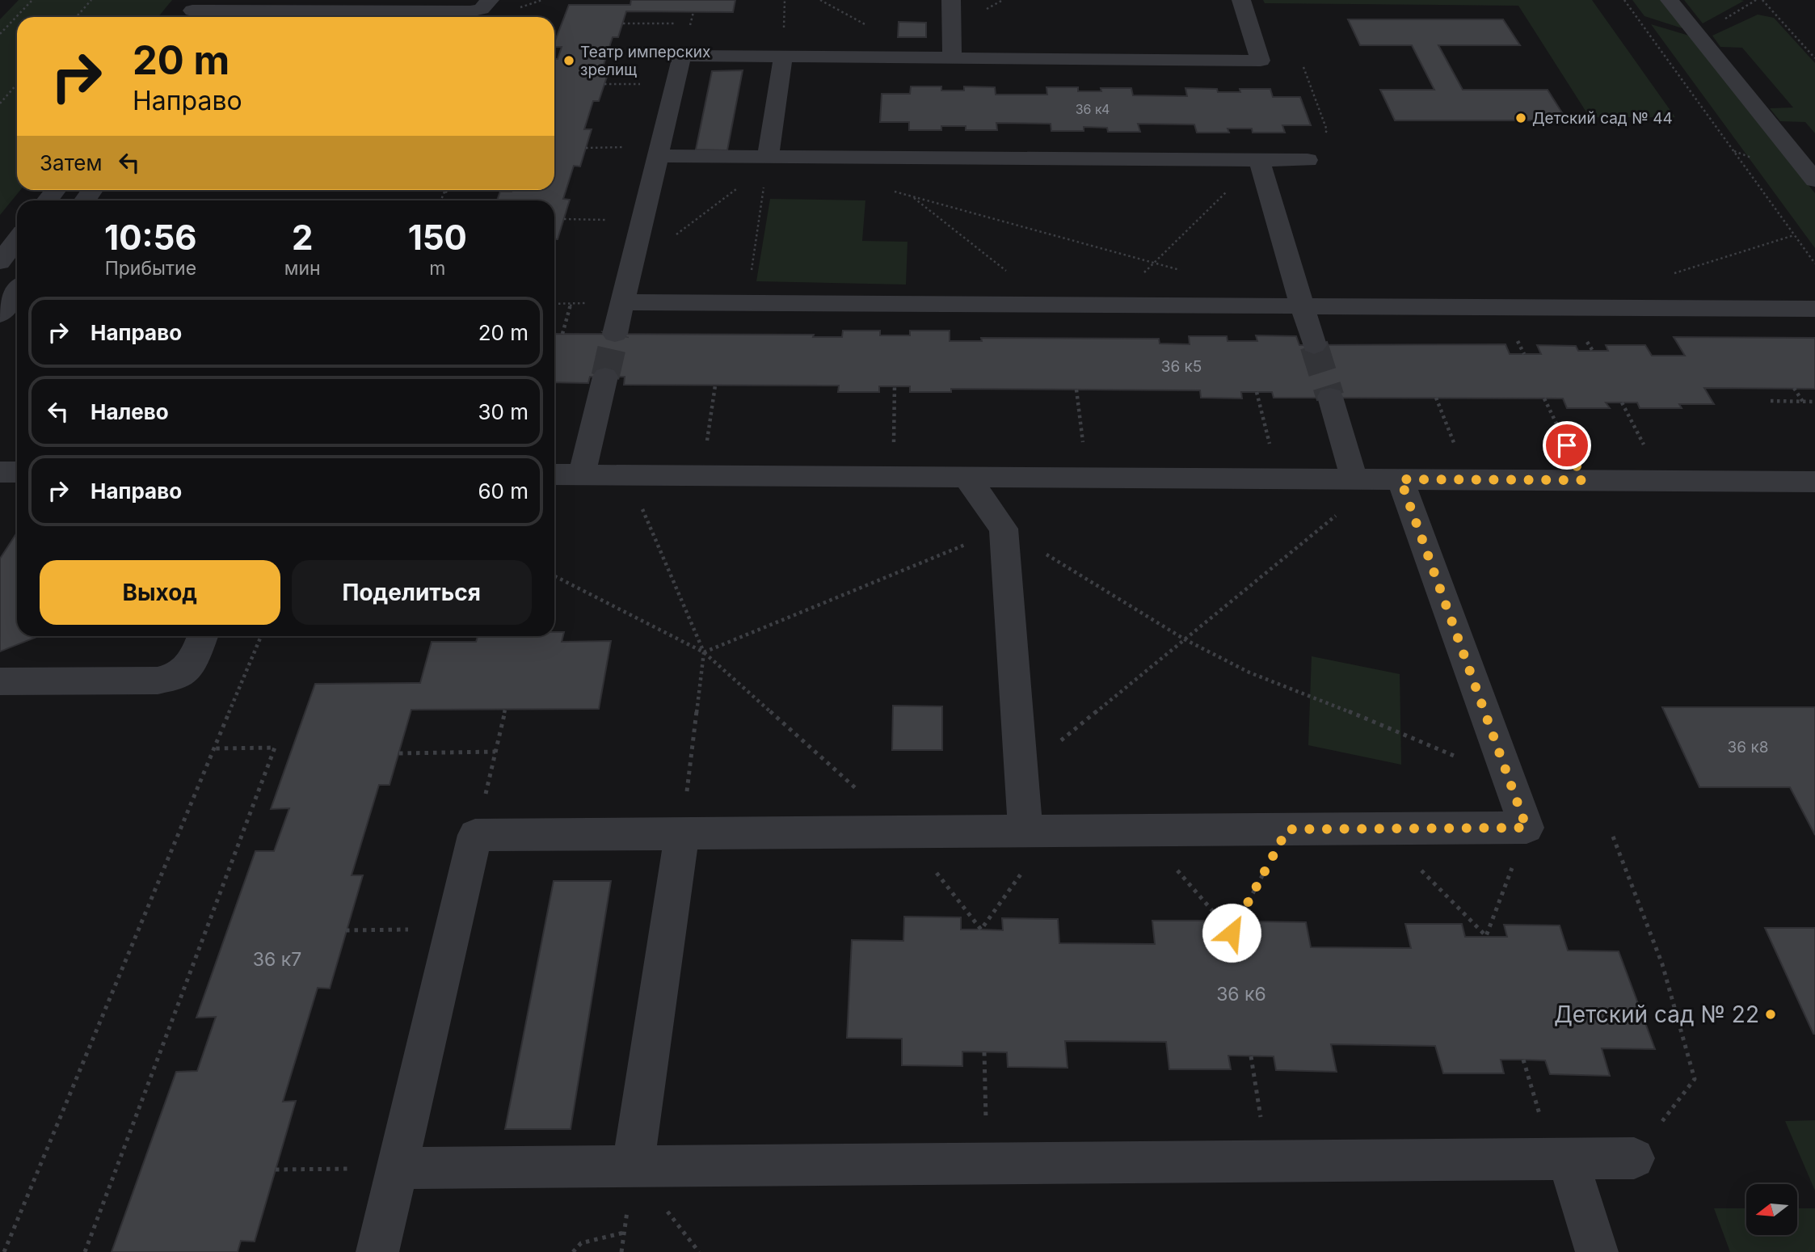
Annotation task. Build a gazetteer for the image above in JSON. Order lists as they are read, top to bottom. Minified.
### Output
{"places":["Театр имперских зрелищ","Детский сад № 44","Детский сад № 22"],"house_numbers":["36 к4","36 к5","36 к8","36 к7","36 к6"],"north":"left","page":{"turn":["20 m","Направо"],"then":"Затем","eta":["10:56","Прибытие","2","мин","150","m"],"list":[{"name":"Направо","value":"20 m"},{"name":"Налево","value":"30 m"},{"name":"Направо","value":"60 m"}],"buttons":["Выход","Поделиться"]}}
